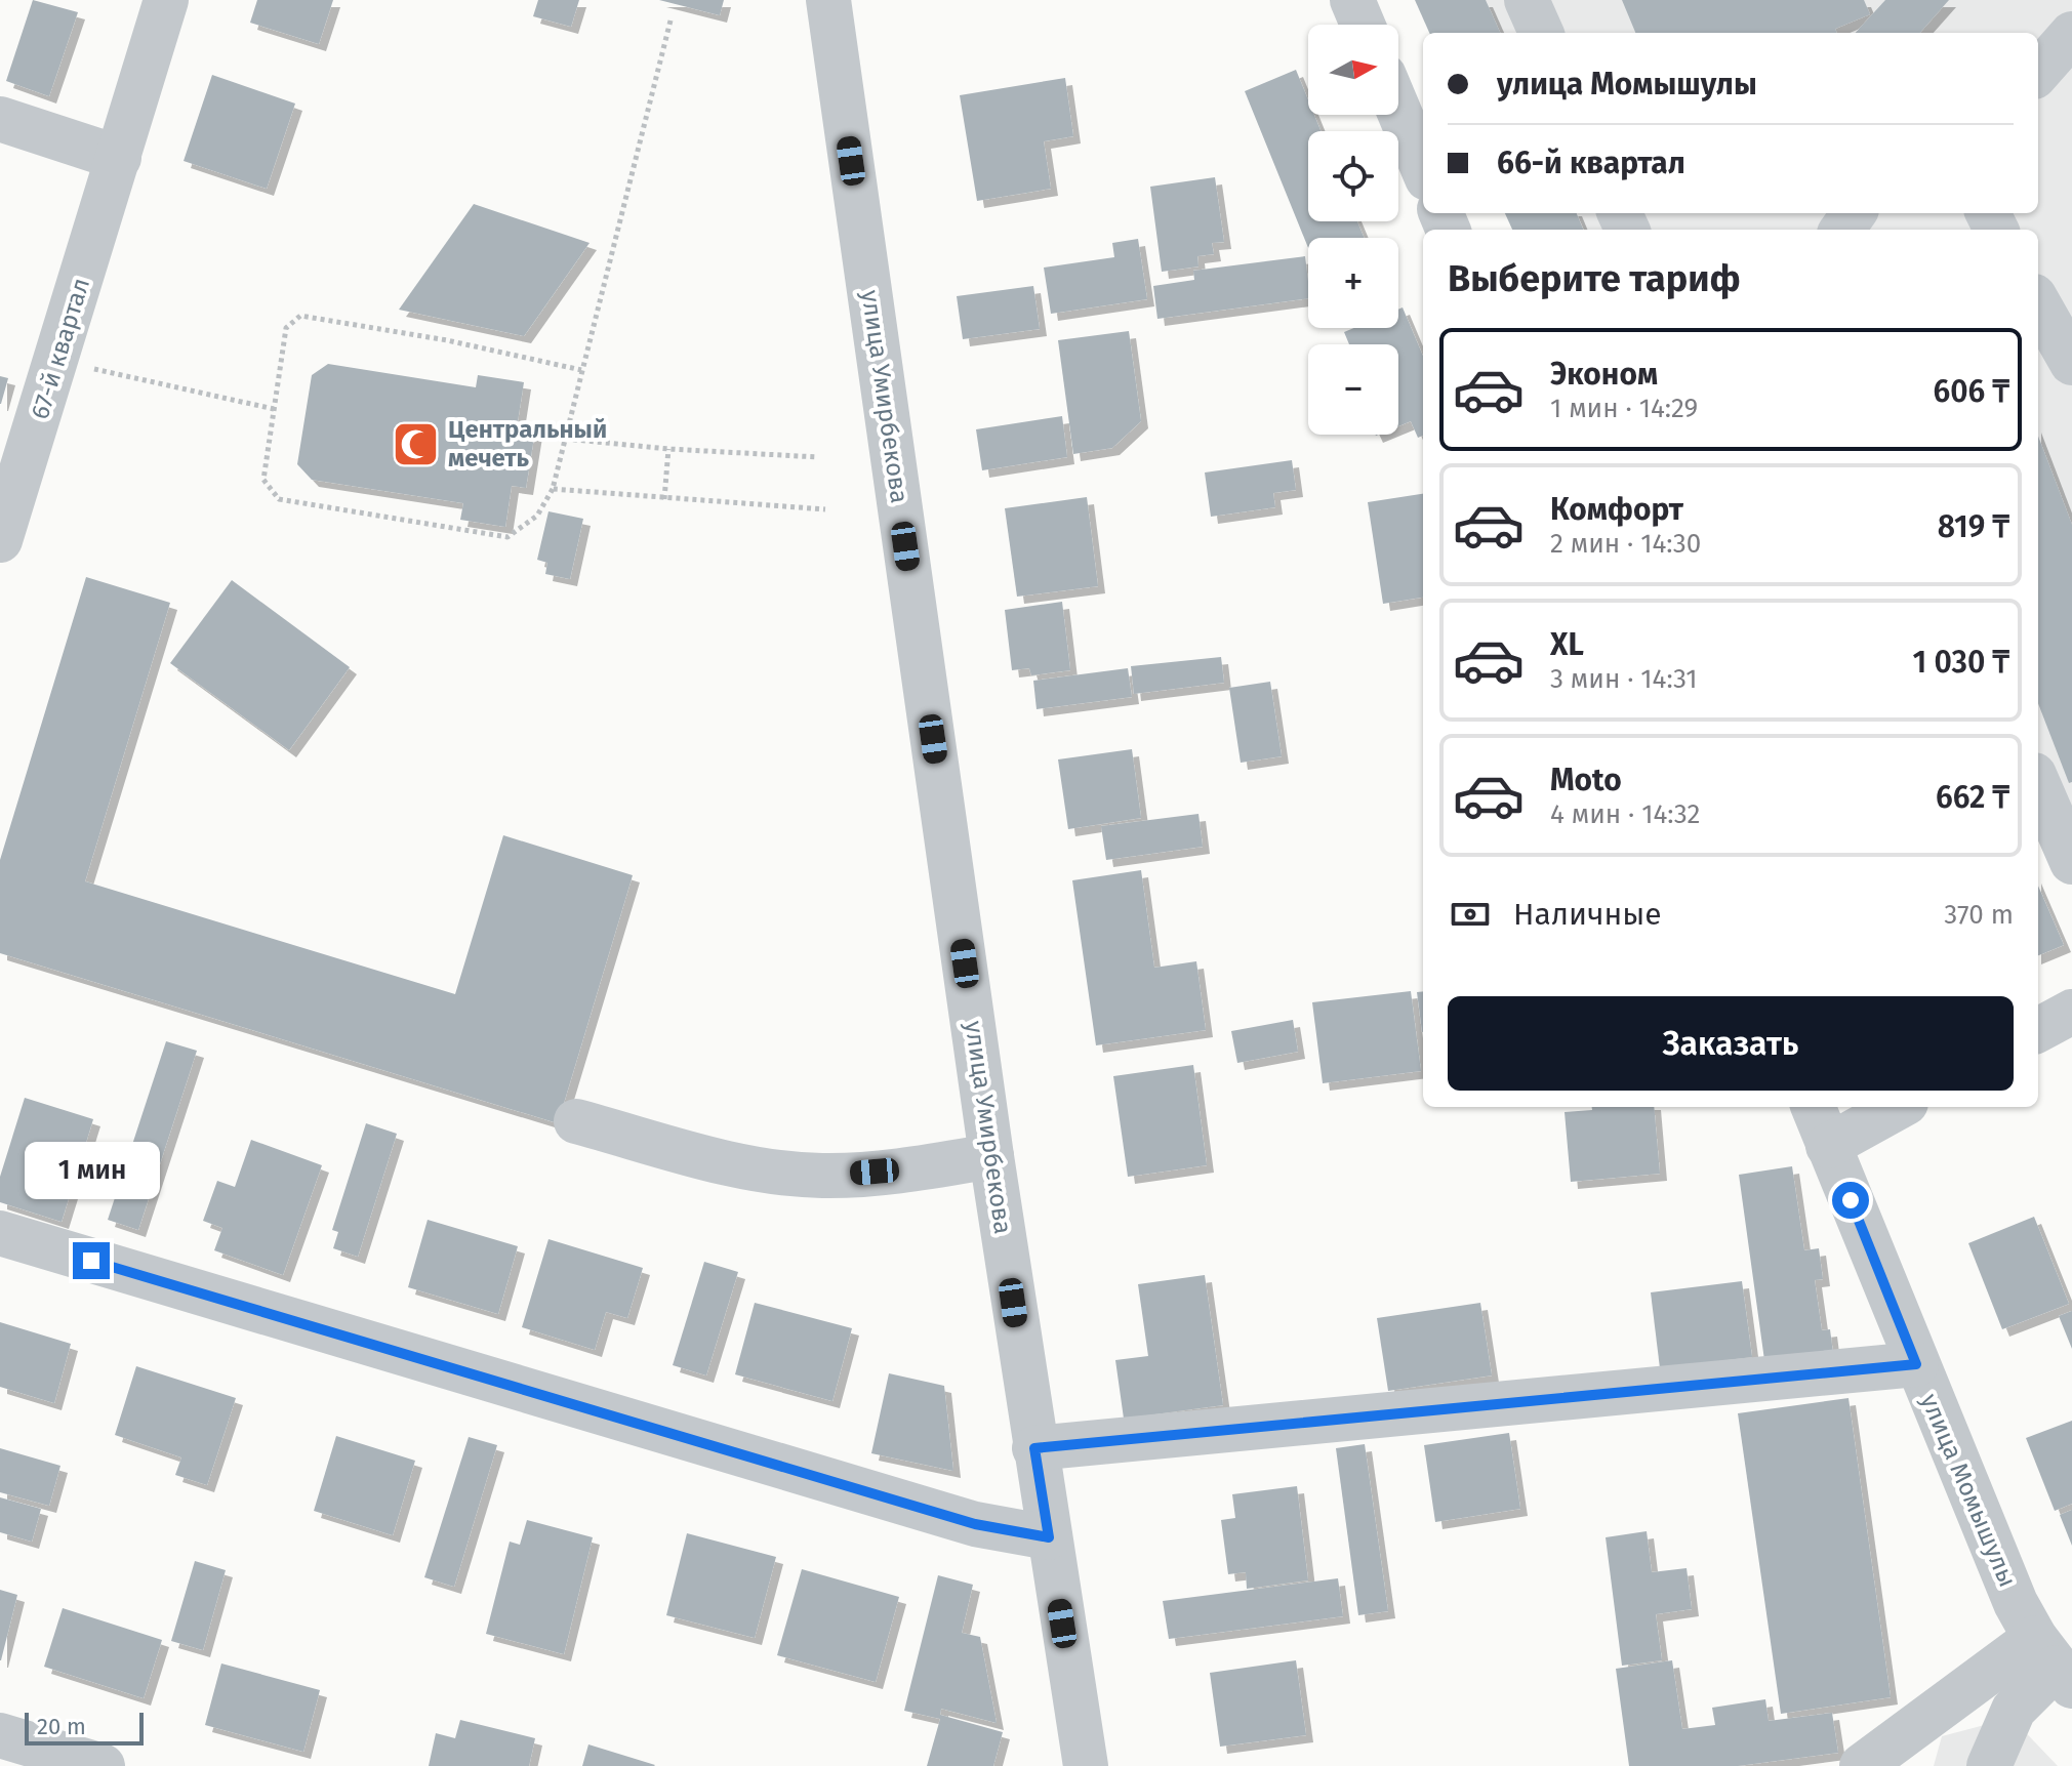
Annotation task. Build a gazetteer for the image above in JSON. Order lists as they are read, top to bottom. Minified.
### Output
{"streets":{"street":["67-й квартал","улица Умирбекова","улица Момышулы"]},"places":{"mosque":["Центральный мечеть"]},"scale_bar":"20 m","north":"right","page":{"map_buttons":["+","−"],"banner":["улица Момышулы","66-й квартал"],"heading":"Выберите тариф","list":[{"name":"Эконом","note":"1 мин · 14:29","value":"606 ₸"},{"name":"Комфорт","note":"2 мин · 14:30","value":"819 ₸"},{"name":"XL","note":"3 мин · 14:31","value":"1 030 ₸"},{"name":"Moto","note":"4 мин · 14:32","value":"662 ₸"}],"pay":["Наличные","370 m"],"buttons":"Заказать","bubble":"1 мин","scale":"20 m"}}
